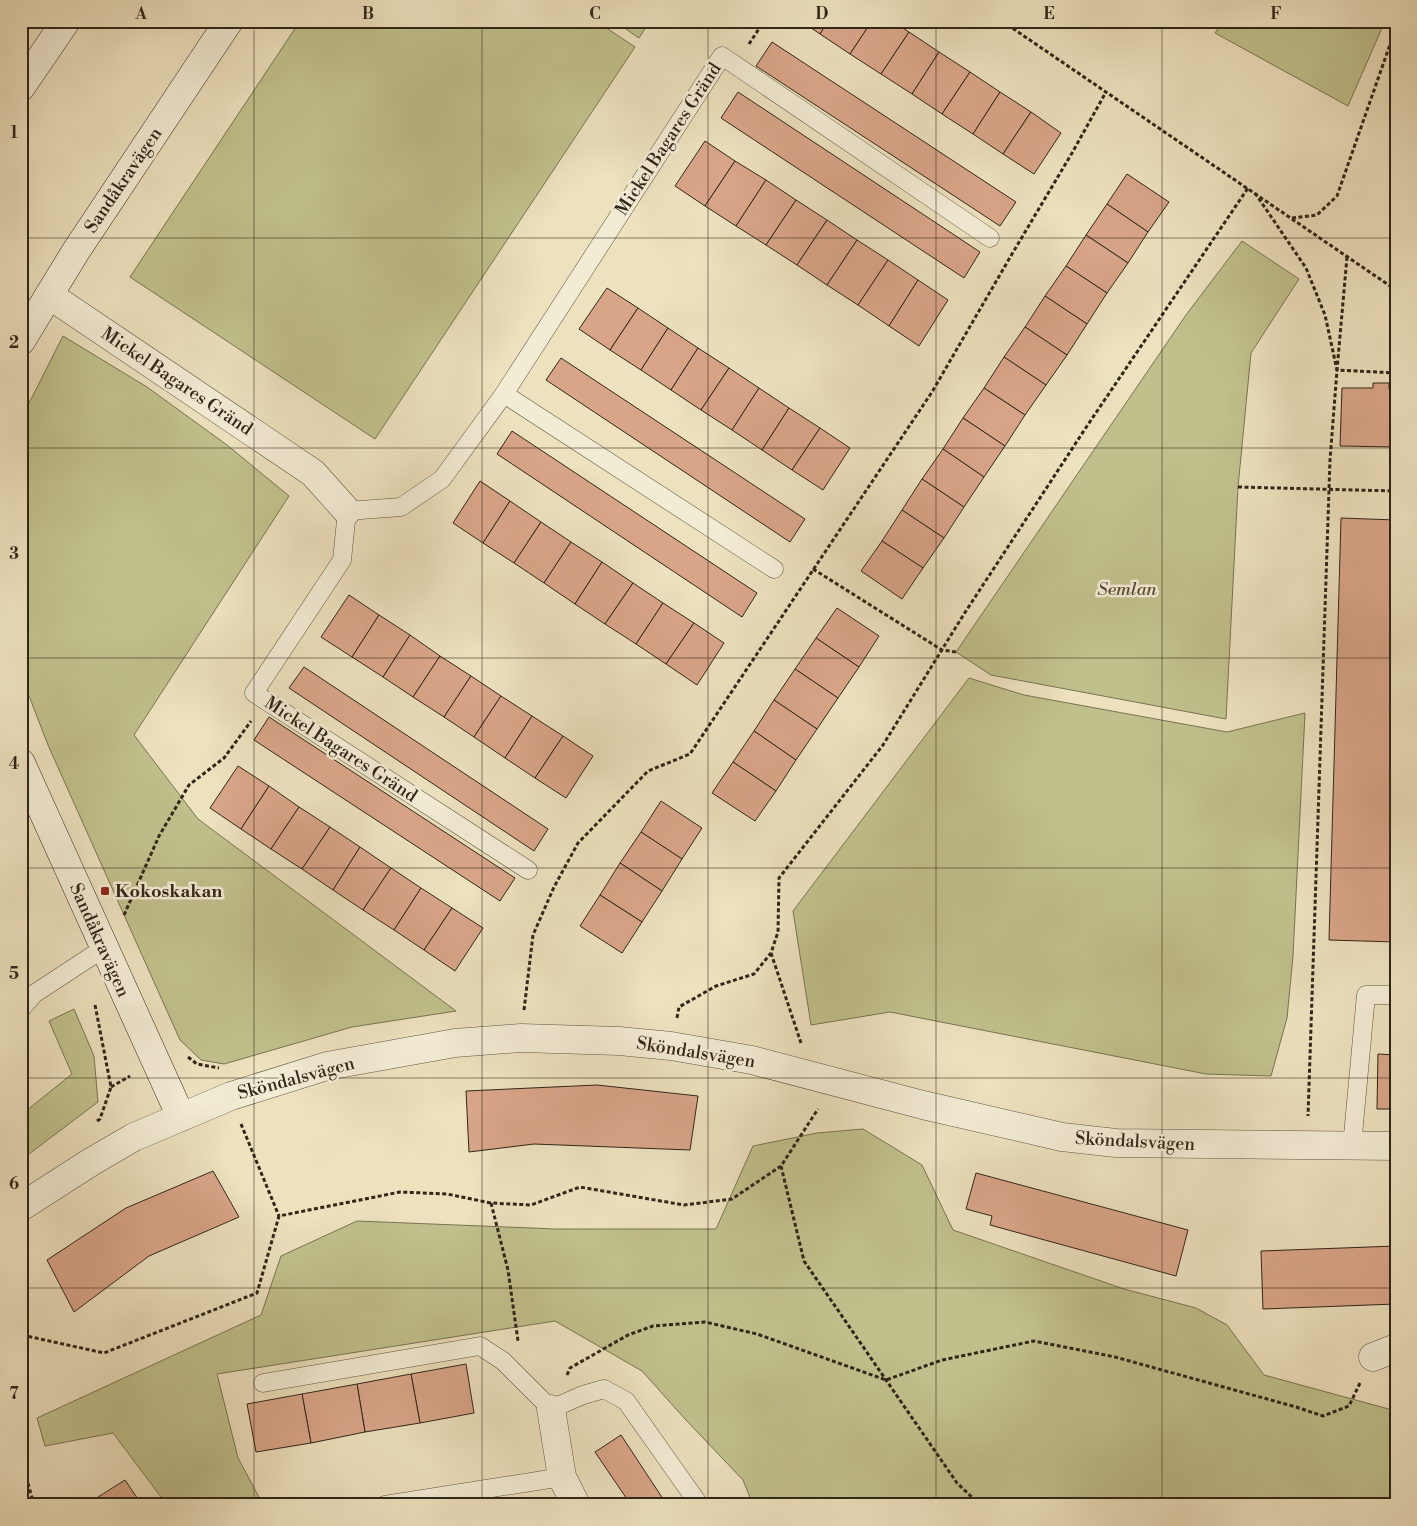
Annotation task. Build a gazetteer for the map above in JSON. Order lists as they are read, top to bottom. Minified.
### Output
{"streets":{"street":["Mickel Bagares Gränd","Sandåkravägen","Sköndalsvägen"]},"crossings":[["Mickel Bagares Gränd","Sandåkravägen"],["Sandåkravägen","Sköndalsvägen"]],"parks":["Semlan"],"places":{"transit":["Kokoskakan"]},"grid":{"columns":["A","B","C","D","E","F"],"rows":["1","2","3","4","5","6","7"]}}
